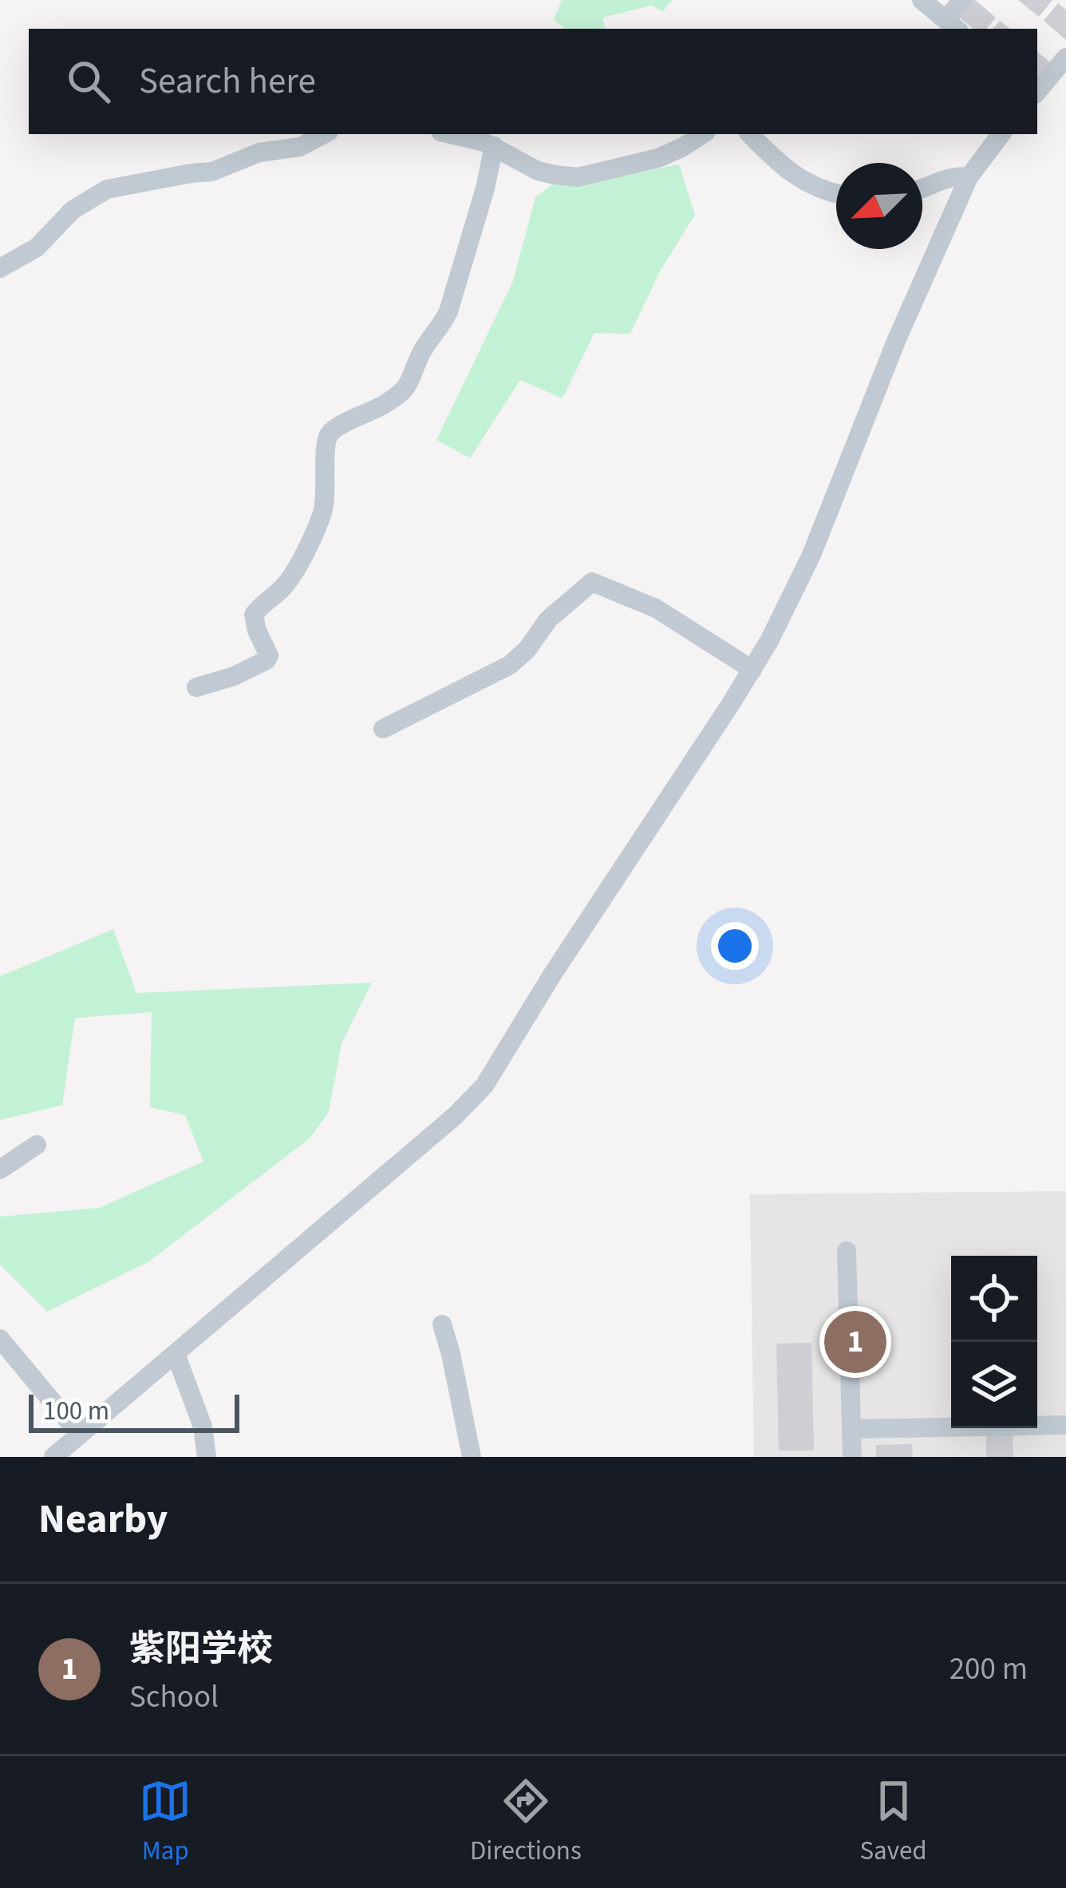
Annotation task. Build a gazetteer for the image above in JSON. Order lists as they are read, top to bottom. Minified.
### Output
{"scale_bar":"100 m","north":"bottom left","page":{"search":"Search here","pins":"1","scale":"100 m","heading":"Nearby","list":[{"mark":"1","name":"紫阳学校","note":"School","value":"200 m"}],"nav":["Map","Directions","Saved"]}}
